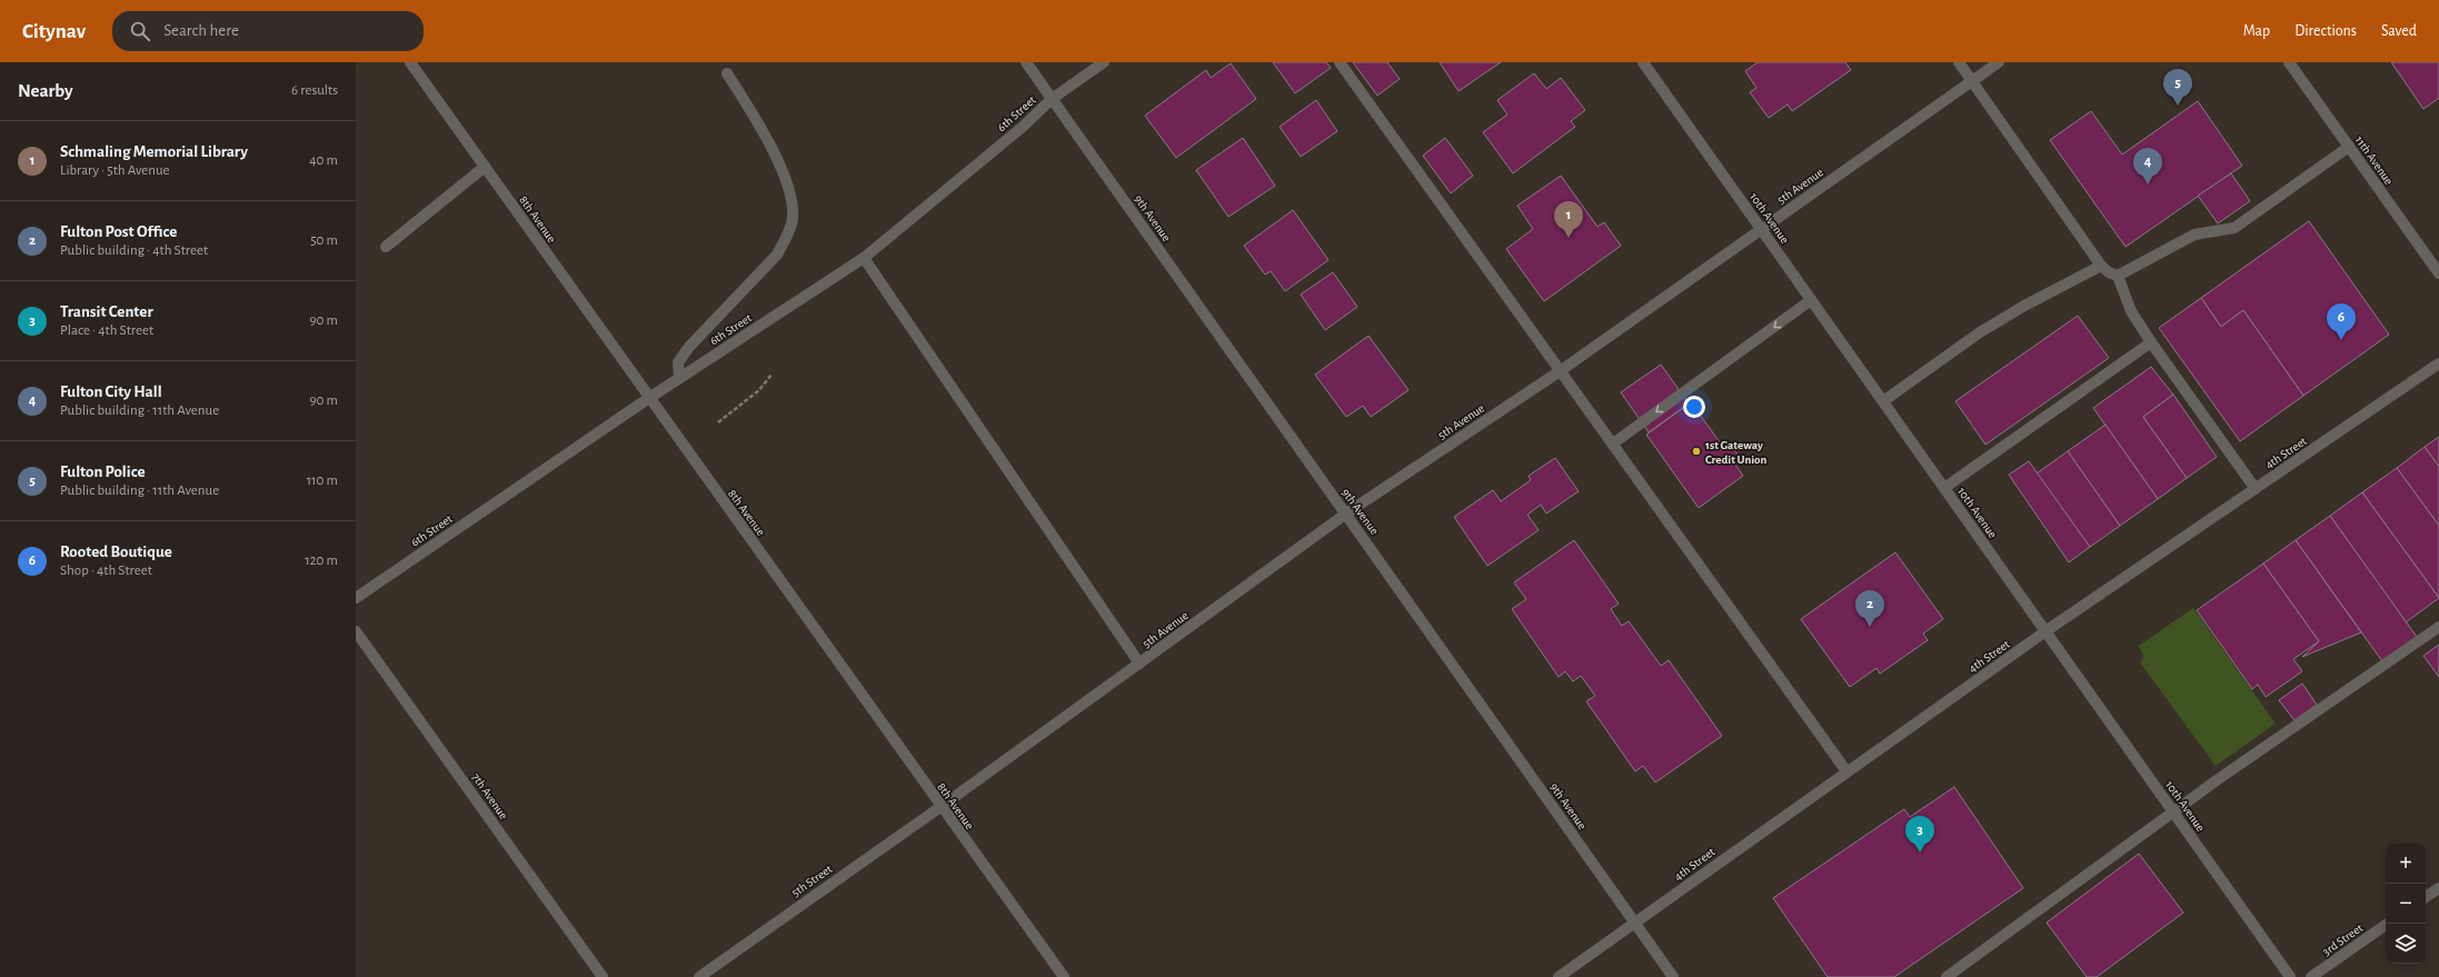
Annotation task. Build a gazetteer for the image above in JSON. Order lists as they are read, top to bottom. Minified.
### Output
{"streets":{"street":["6th Street","11th Avenue","5th Avenue","9th Avenue","10th Avenue","8th Avenue","4th Street","7th Avenue","5th Street","3rd Street"]},"crossings":[["6th Street","9th Avenue"],["6th Street","8th Avenue"],["5th Avenue","9th Avenue"],["5th Avenue","10th Avenue"],["5th Avenue","8th Avenue"],["5th Avenue","5th Street"],["9th Avenue","4th Street"],["10th Avenue","4th Street"],["8th Avenue","5th Street"]],"places":["1st Gateway Credit Union"],"page":{"header":"Citynav","search":"Search here","nav":["Map","Directions","Saved"],"heading":["Nearby","6 results"],"pins":["5","4","1","6","2","3"],"list":[{"mark":"1","name":"Schmaling Memorial Library","note":"Library · 5th Avenue","value":"40 m"},{"mark":"2","name":"Fulton Post Office","note":"Public building · 4th Street","value":"50 m"},{"mark":"3","name":"Transit Center","note":"Place · 4th Street","value":"90 m"},{"mark":"4","name":"Fulton City Hall","note":"Public building · 11th Avenue","value":"90 m"},{"mark":"5","name":"Fulton Police","note":"Public building · 11th Avenue","value":"110 m"},{"mark":"6","name":"Rooted Boutique","note":"Shop · 4th Street","value":"120 m"}],"map_buttons":["+","−"]}}
